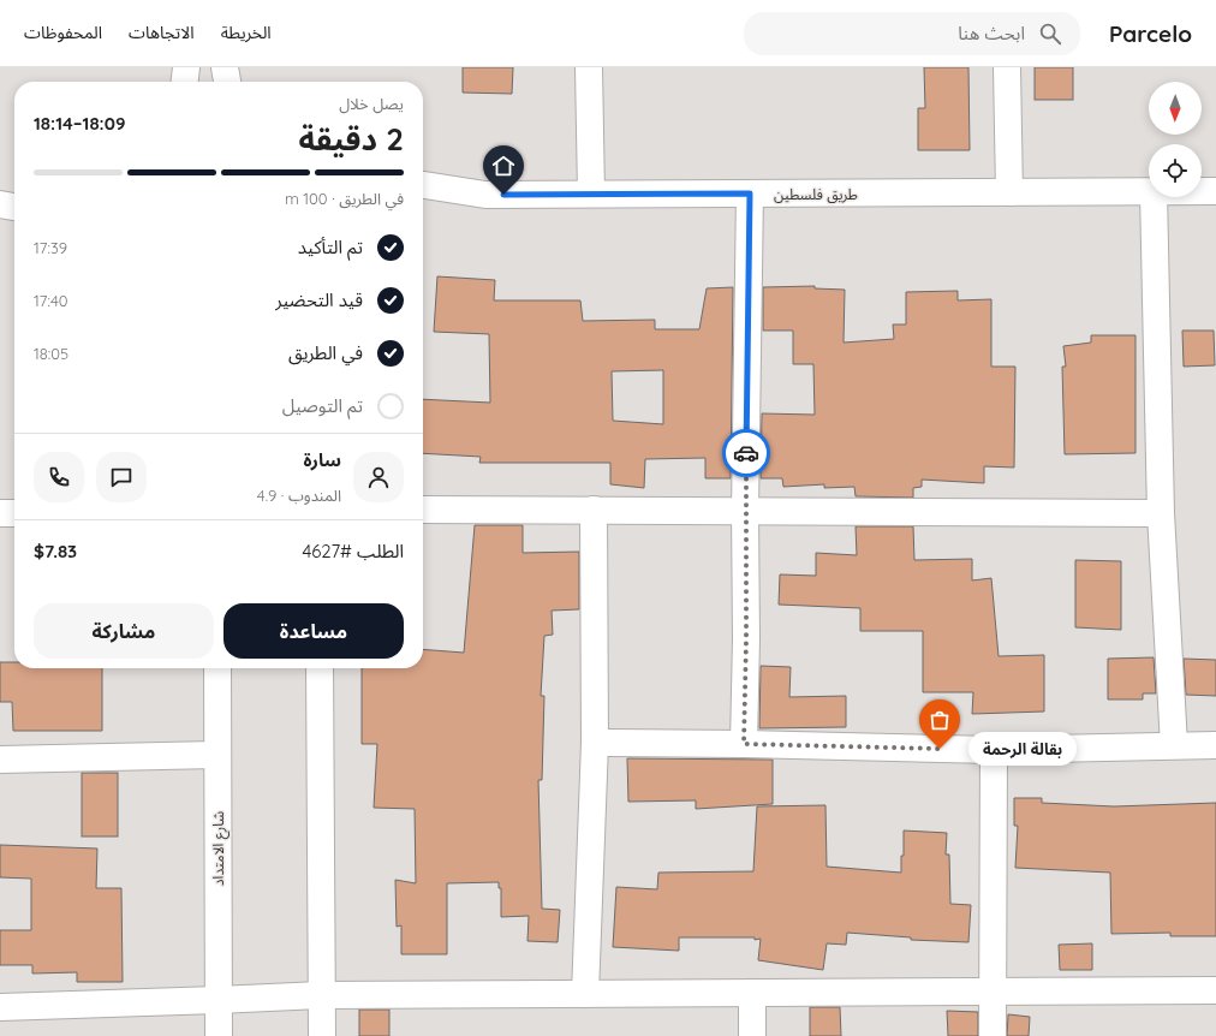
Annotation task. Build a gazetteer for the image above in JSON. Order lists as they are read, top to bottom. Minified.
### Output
{"streets":{"street":["طريق فلسطين","شارع الامتداد"]},"places":["بقالة الرحمة"],"north":"bottom","page":{"header":"Parcelo","search":"ابحث هنا","nav":["الخريطة","الاتجاهات","المحفوظات"],"heading":["2 دقيقة","يصل خلال","18:09–18:14"],"panel":["سارة","المندوب · 4.9","الطلب #4627","$7.83"],"bar":"في الطريق · 100 m","list":[["تم التأكيد","17:39"],["قيد التحضير","17:40"],["في الطريق","18:05"],"تم التوصيل"],"buttons":["مساعدة","مشاركة"],"bubble":"بقالة الرحمة"}}
